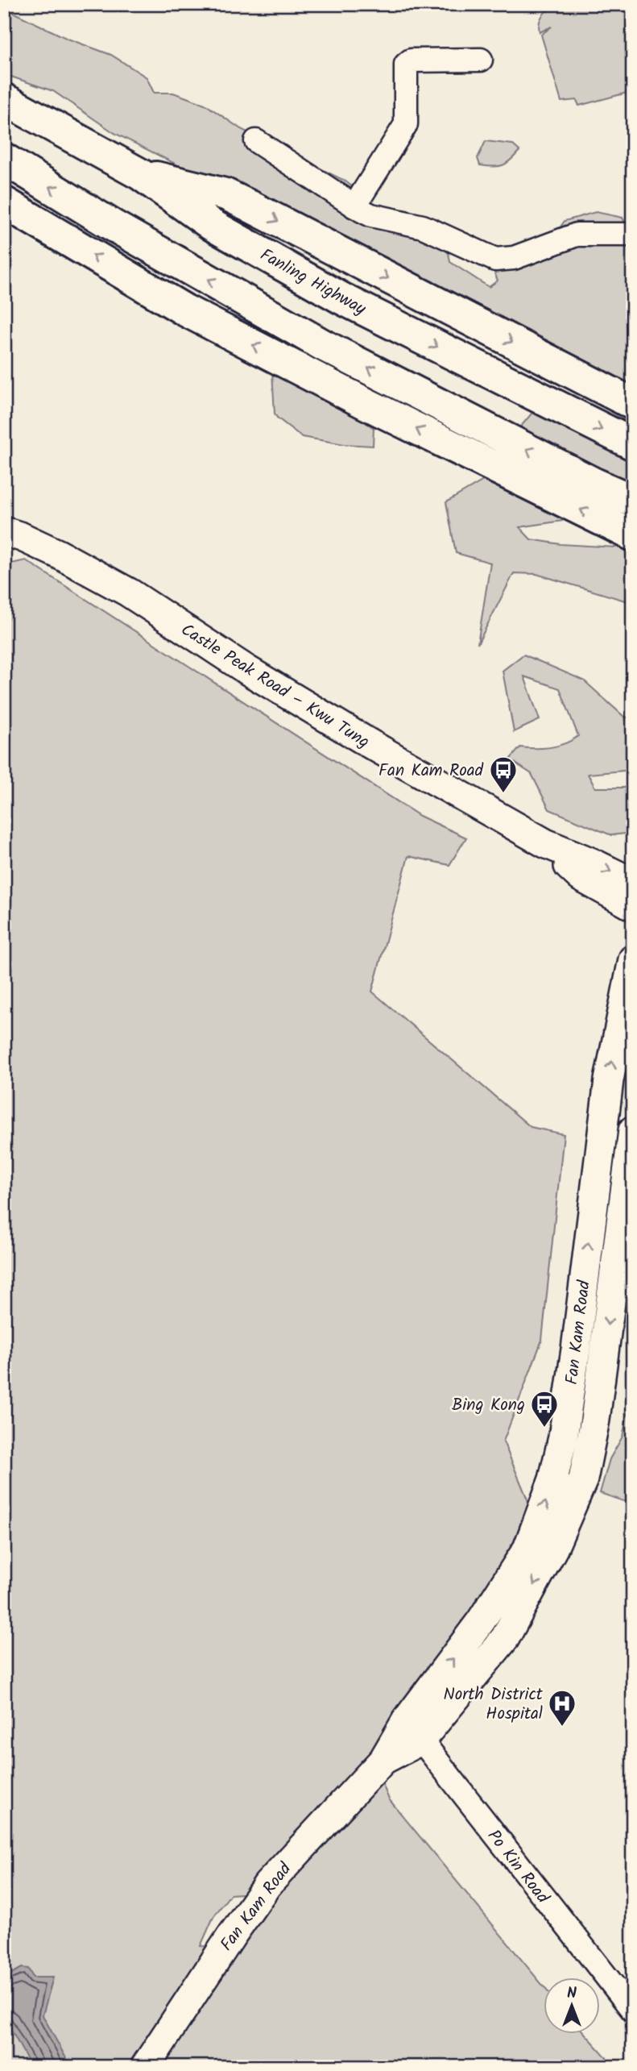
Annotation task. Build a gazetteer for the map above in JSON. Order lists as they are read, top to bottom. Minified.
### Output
{"streets":{"highway":["Fanling Highway"],"main road":["Castle Peak Road – Kwu Tung","Fan Kam Road"],"street":["Po Kin Road"]},"crossings":[["Fan Kam Road","Po Kin Road"]],"places":{"bus stop":["Fan Kam Road","Bing Kong"],"hospital":["North District Hospital"]},"north":"top"}
